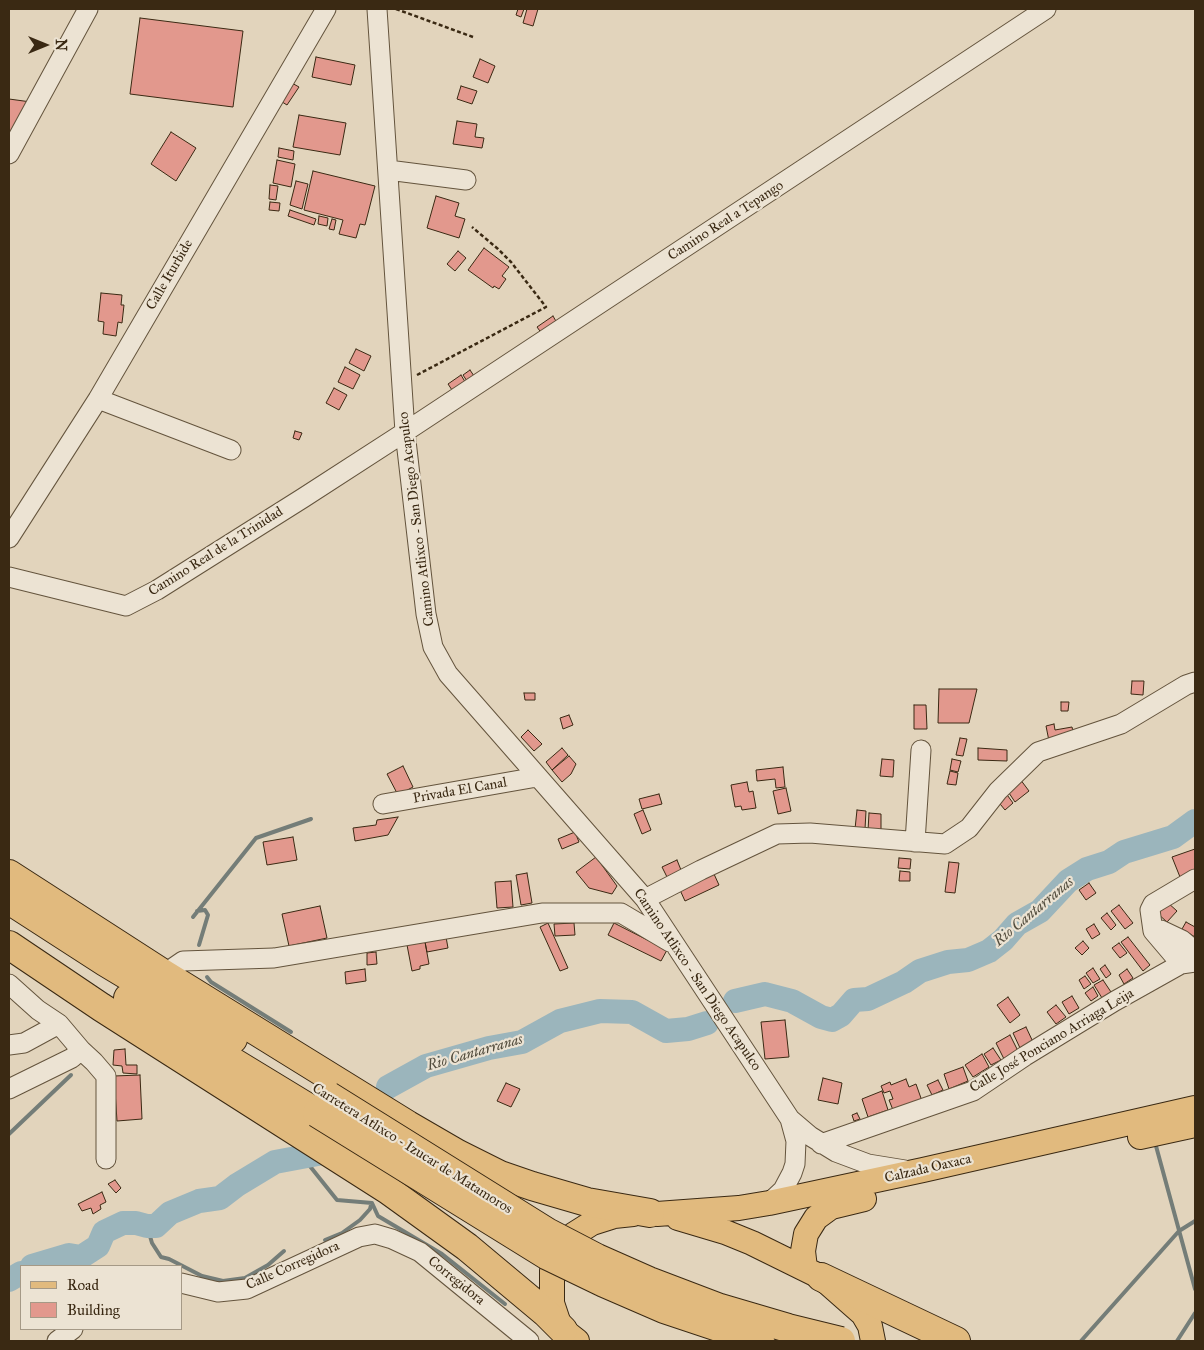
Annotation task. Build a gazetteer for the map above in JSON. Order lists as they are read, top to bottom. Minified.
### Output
{"streets":{"highway":["Carretera Atlixco - Izucar de Matamoros"],"main road":["Calzada Oaxaca"],"street":["Camino Real a Tepango","Calle Iturbide","Camino Atlixco - San Diego Acapulco","Camino Real de la Trinidad","Privada El Canal","Calle José Ponciano Arriaga Leija","Calle Corregidora","Corregidora"]},"crossings":[["Camino Real a Tepango","Camino Atlixco - San Diego Acapulco"],["Camino Real a Tepango","Camino Real de la Trinidad"],["Camino Atlixco - San Diego Acapulco","Camino Real de la Trinidad"],["Camino Atlixco - San Diego Acapulco","Privada El Canal"],["Camino Atlixco - San Diego Acapulco","Calle José Ponciano Arriaga Leija"],["Camino Atlixco - San Diego Acapulco","Calzada Oaxaca"],["Calle Corregidora","Corregidora"]],"water":["Rio Cantarranas"],"legend":["Road","Building"],"north":"right"}
